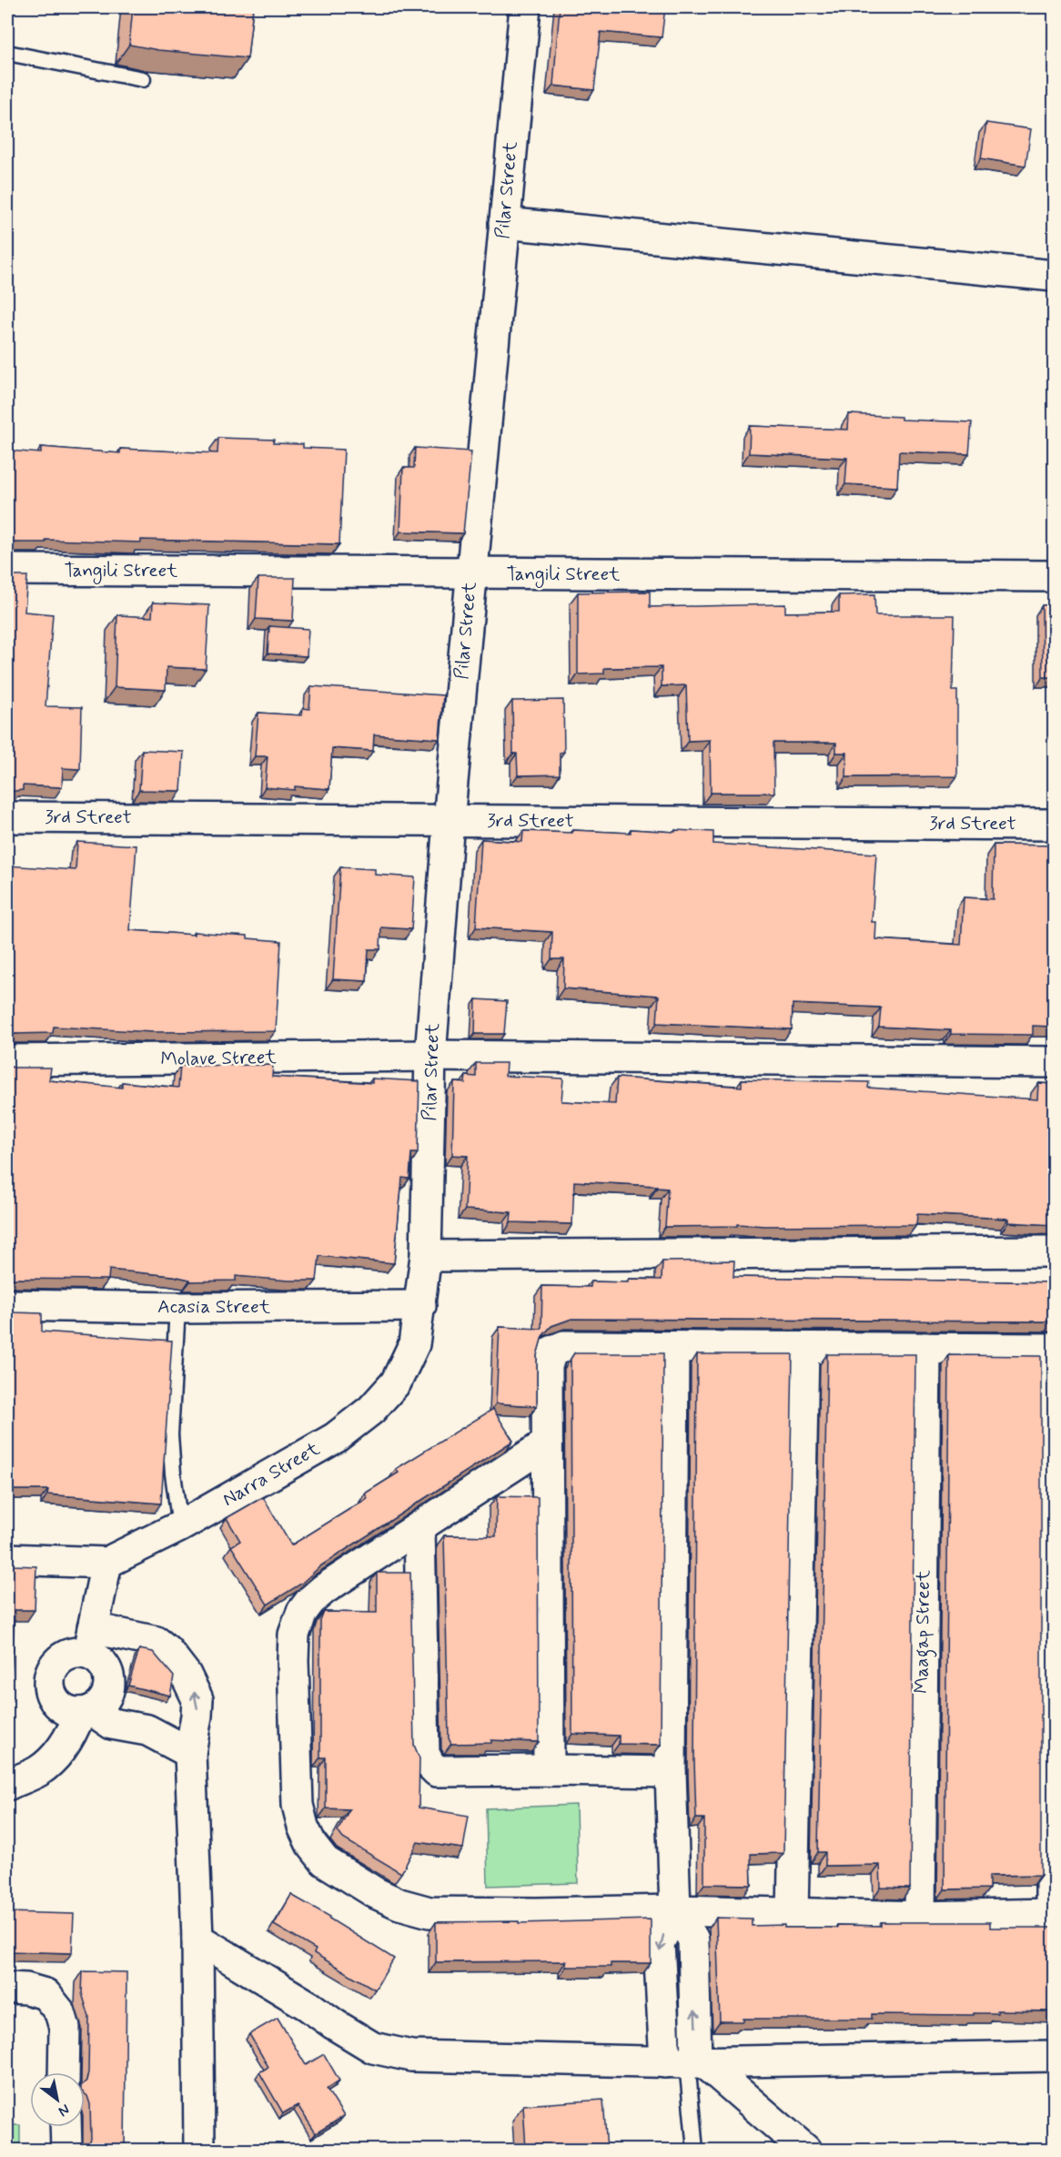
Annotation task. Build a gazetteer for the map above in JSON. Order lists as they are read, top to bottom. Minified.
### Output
{"streets":{"street":["Pilar Street","Tangili Street","3rd Street","Molave Street","Acasia Street","Narra Street","Maagap Street"]},"crossings":[["Pilar Street","Tangili Street"],["Pilar Street","3rd Street"],["Pilar Street","Molave Street"],["Pilar Street","Narra Street"],["Acasia Street","Narra Street"]],"north":"bottom right"}
